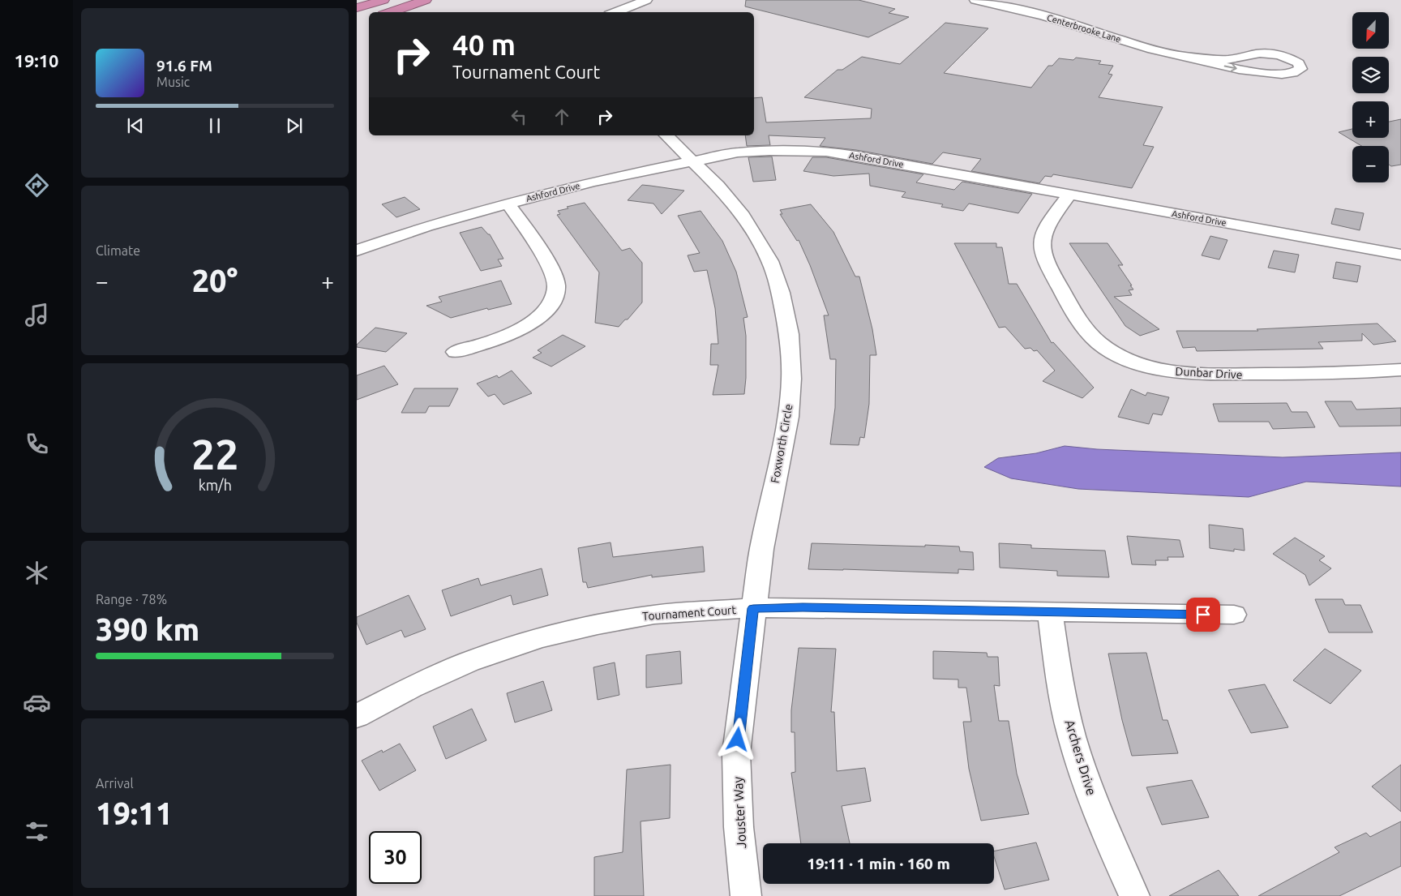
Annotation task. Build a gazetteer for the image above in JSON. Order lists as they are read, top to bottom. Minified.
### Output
{"streets":{"street":["Centerbrooke Lane","Ashford Drive","Dunbar Drive","Foxworth Circle","Tournament Court","Archers Drive","Jouster Way"]},"crossings":[["Ashford Drive","Dunbar Drive"],["Ashford Drive","Foxworth Circle"],["Foxworth Circle","Tournament Court"],["Foxworth Circle","Jouster Way"],["Tournament Court","Archers Drive"],["Tournament Court","Jouster Way"]],"north":"bottom left","page":{"tabs":"19:10","map_buttons":["+","−"],"turn":["40 m","Tournament Court"],"song":["91.6 FM","Music"],"tile":["Climate",["Range · 78%","390 km"],["Arrival","19:11"]],"heat":["−","20°","+"],"limit":"30","trip":"19:11 · 1 min · 160 m","gauge":["22","km/h"]}}
